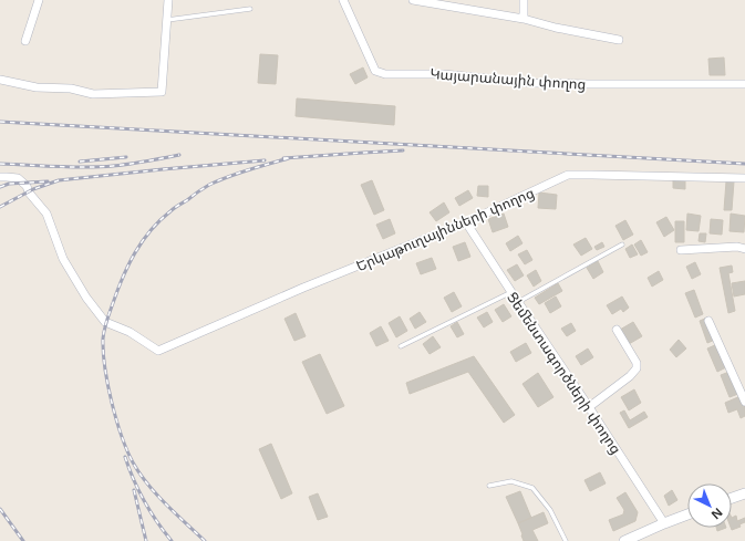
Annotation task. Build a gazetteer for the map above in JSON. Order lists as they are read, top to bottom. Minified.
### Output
{"streets":{"street":["Կայարանային փողոց","Երկաթուղայինների փողոց","Ցեմենտագործների փողոց"]},"crossings":[["Երկաթուղայինների փողոց","Ցեմենտագործների փողոց"]],"north":"bottom right"}
